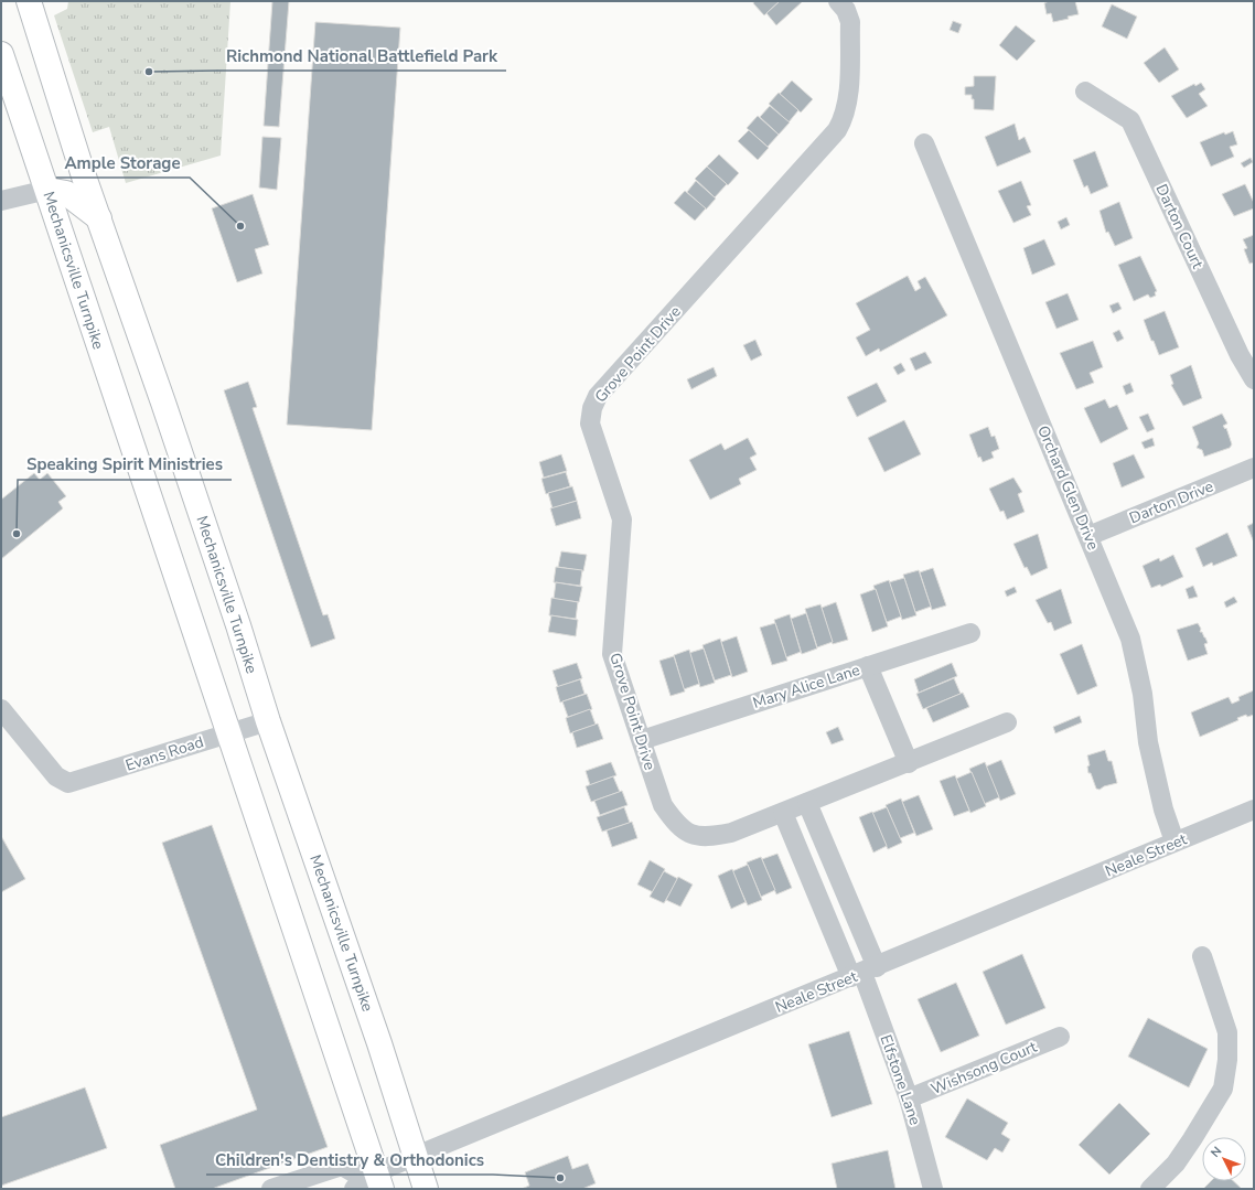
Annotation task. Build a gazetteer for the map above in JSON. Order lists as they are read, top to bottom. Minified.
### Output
{"streets":{"highway":["Mechanicsville Turnpike"],"street":["Darton Court","Grove Point Drive","Orchard Glen Drive","Darton Drive","Mary Alice Lane","Evans Road","Neale Street","Wishsong Court","Elfstone Lane"]},"crossings":[["Mechanicsville Turnpike","Evans Road"],["Mechanicsville Turnpike","Neale Street"],["Grove Point Drive","Mary Alice Lane"],["Orchard Glen Drive","Darton Drive"],["Orchard Glen Drive","Neale Street"],["Neale Street","Elfstone Lane"],["Wishsong Court","Elfstone Lane"]],"places":["Richmond National Battlefield Park","Ample Storage","Speaking Spirit Ministries","Children's Dentistry & Orthodonics"],"north":"top left"}
